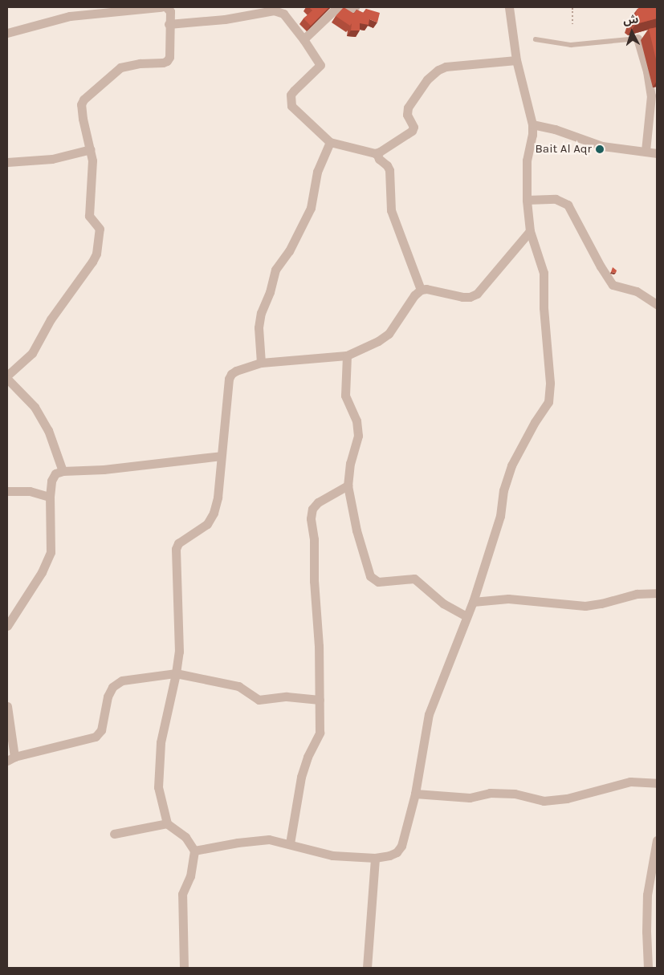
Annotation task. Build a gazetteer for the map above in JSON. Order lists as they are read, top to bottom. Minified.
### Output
{"places":["Bait Al Aqr"],"north":"top"}
